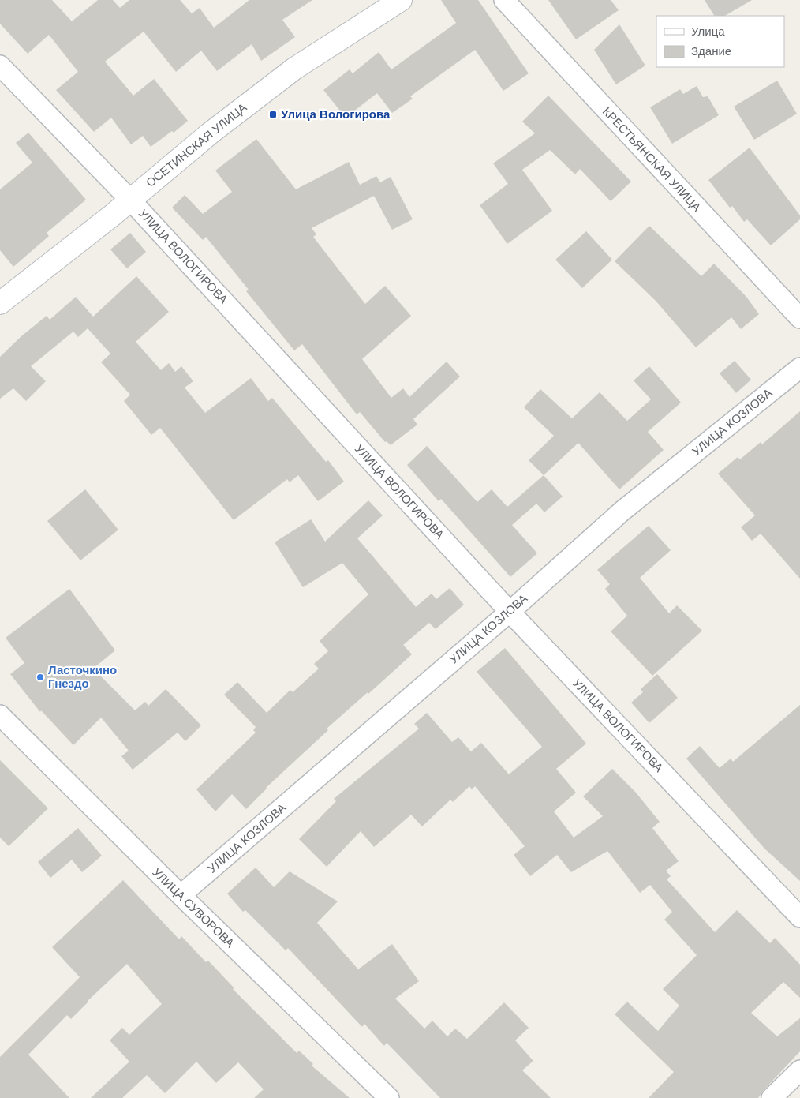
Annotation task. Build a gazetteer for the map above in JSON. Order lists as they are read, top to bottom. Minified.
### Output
{"streets":{"main road":["ОСЕТИНСКАЯ УЛИЦА"],"street":["КРЕСТЬЯНСКАЯ УЛИЦА","УЛИЦА ВОЛОГИРОВА","УЛИЦА КОЗЛОВА","УЛИЦА СУВОРОВА"]},"crossings":[["ОСЕТИНСКАЯ УЛИЦА","УЛИЦА ВОЛОГИРОВА"],["УЛИЦА ВОЛОГИРОВА","УЛИЦА КОЗЛОВА"],["УЛИЦА КОЗЛОВА","УЛИЦА СУВОРОВА"]],"places":{"transit":["Улица Вологирова"],"other":["Ласточкино Гнездо"]},"legend":["Улица","Здание"]}
